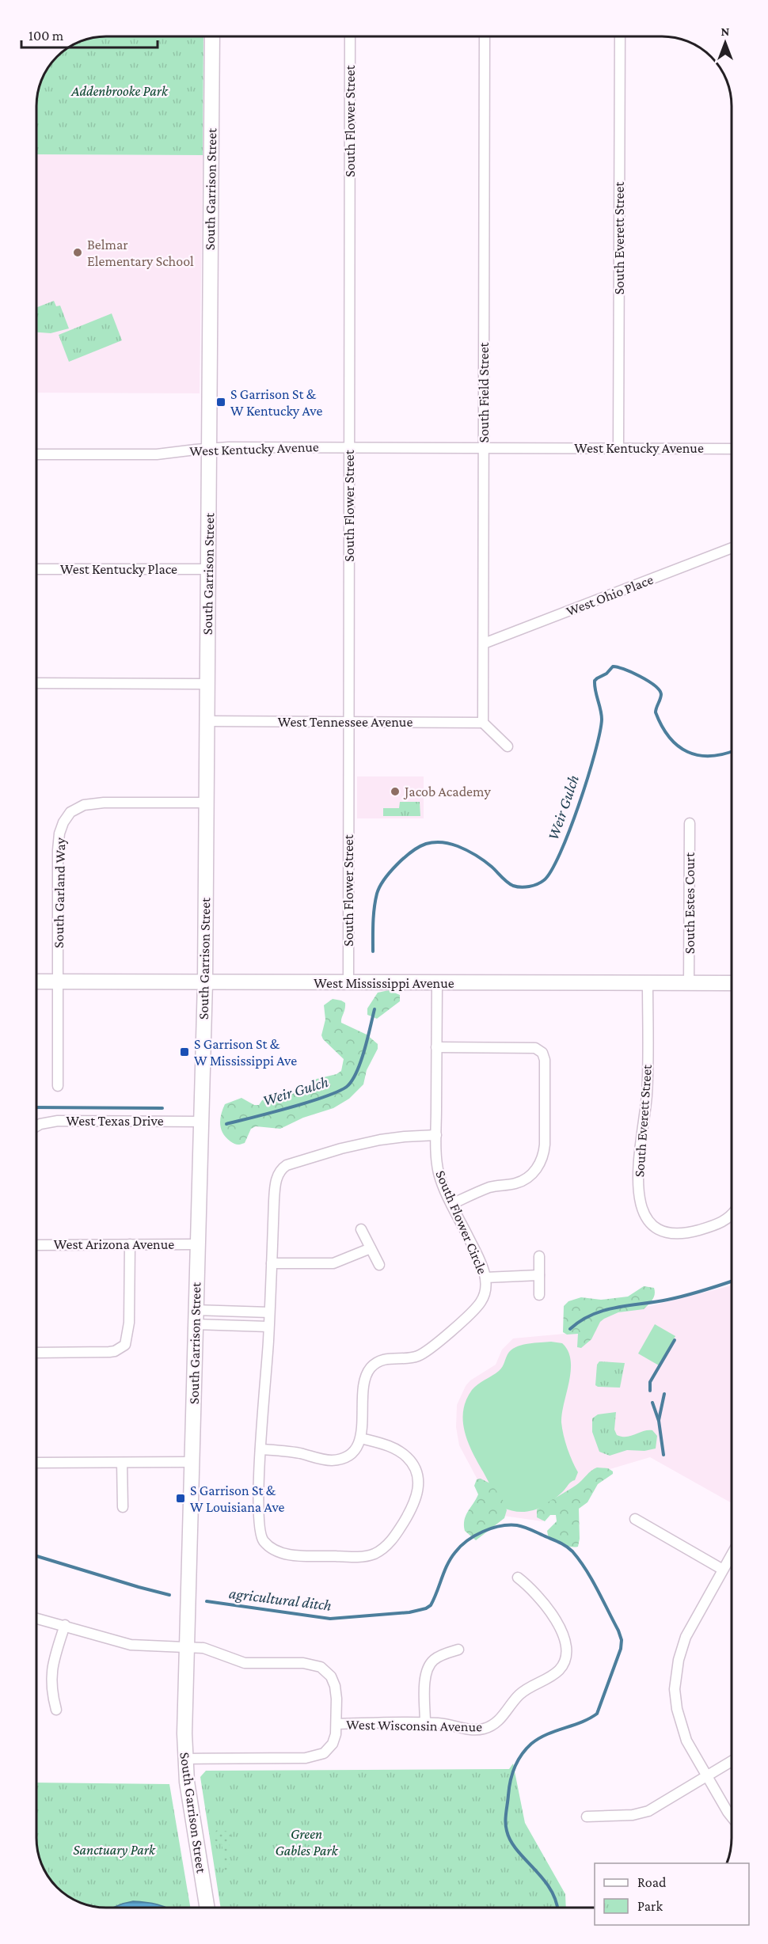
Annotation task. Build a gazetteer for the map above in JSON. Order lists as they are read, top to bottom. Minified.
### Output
{"streets":{"main road":["South Garrison Street","West Mississippi Avenue"],"street":["South Flower Street","South Everett Street","South Field Street","West Kentucky Avenue","West Kentucky Place","West Ohio Place","West Tennessee Avenue","South Garland Way","South Estes Court","West Texas Drive","South Flower Circle","West Arizona Avenue","West Wisconsin Avenue"]},"crossings":[["South Flower Street","West Kentucky Avenue"],["South Flower Street","West Tennessee Avenue"],["South Flower Street","West Mississippi Avenue"],["South Garrison Street","West Kentucky Avenue"],["South Garrison Street","West Kentucky Place"],["South Garrison Street","West Tennessee Avenue"],["South Garrison Street","South Garland Way"],["South Garrison Street","West Mississippi Avenue"],["South Garrison Street","West Texas Drive"],["South Garrison Street","West Arizona Avenue"],["South Garrison Street","West Wisconsin Avenue"],["South Everett Street","West Kentucky Avenue"],["South Everett Street","West Mississippi Avenue"],["South Field Street","West Kentucky Avenue"],["South Field Street","West Ohio Place"],["South Field Street","West Tennessee Avenue"],["South Garland Way","West Mississippi Avenue"],["South Estes Court","West Mississippi Avenue"],["West Mississippi Avenue","South Flower Circle"]],"water":["Weir Gulch","agricultural ditch"],"parks":["Addenbrooke Park","Green Gables Park","Sanctuary Park"],"places":{"other":["Belmar Elementary School","Jacob Academy"],"transit":["S Garrison St & W Kentucky Ave","S Garrison St & W Mississippi Ave","S Garrison St & W Louisiana Ave"]},"legend":["Road","Park"],"scale_bar":"100 m","north":"top"}
